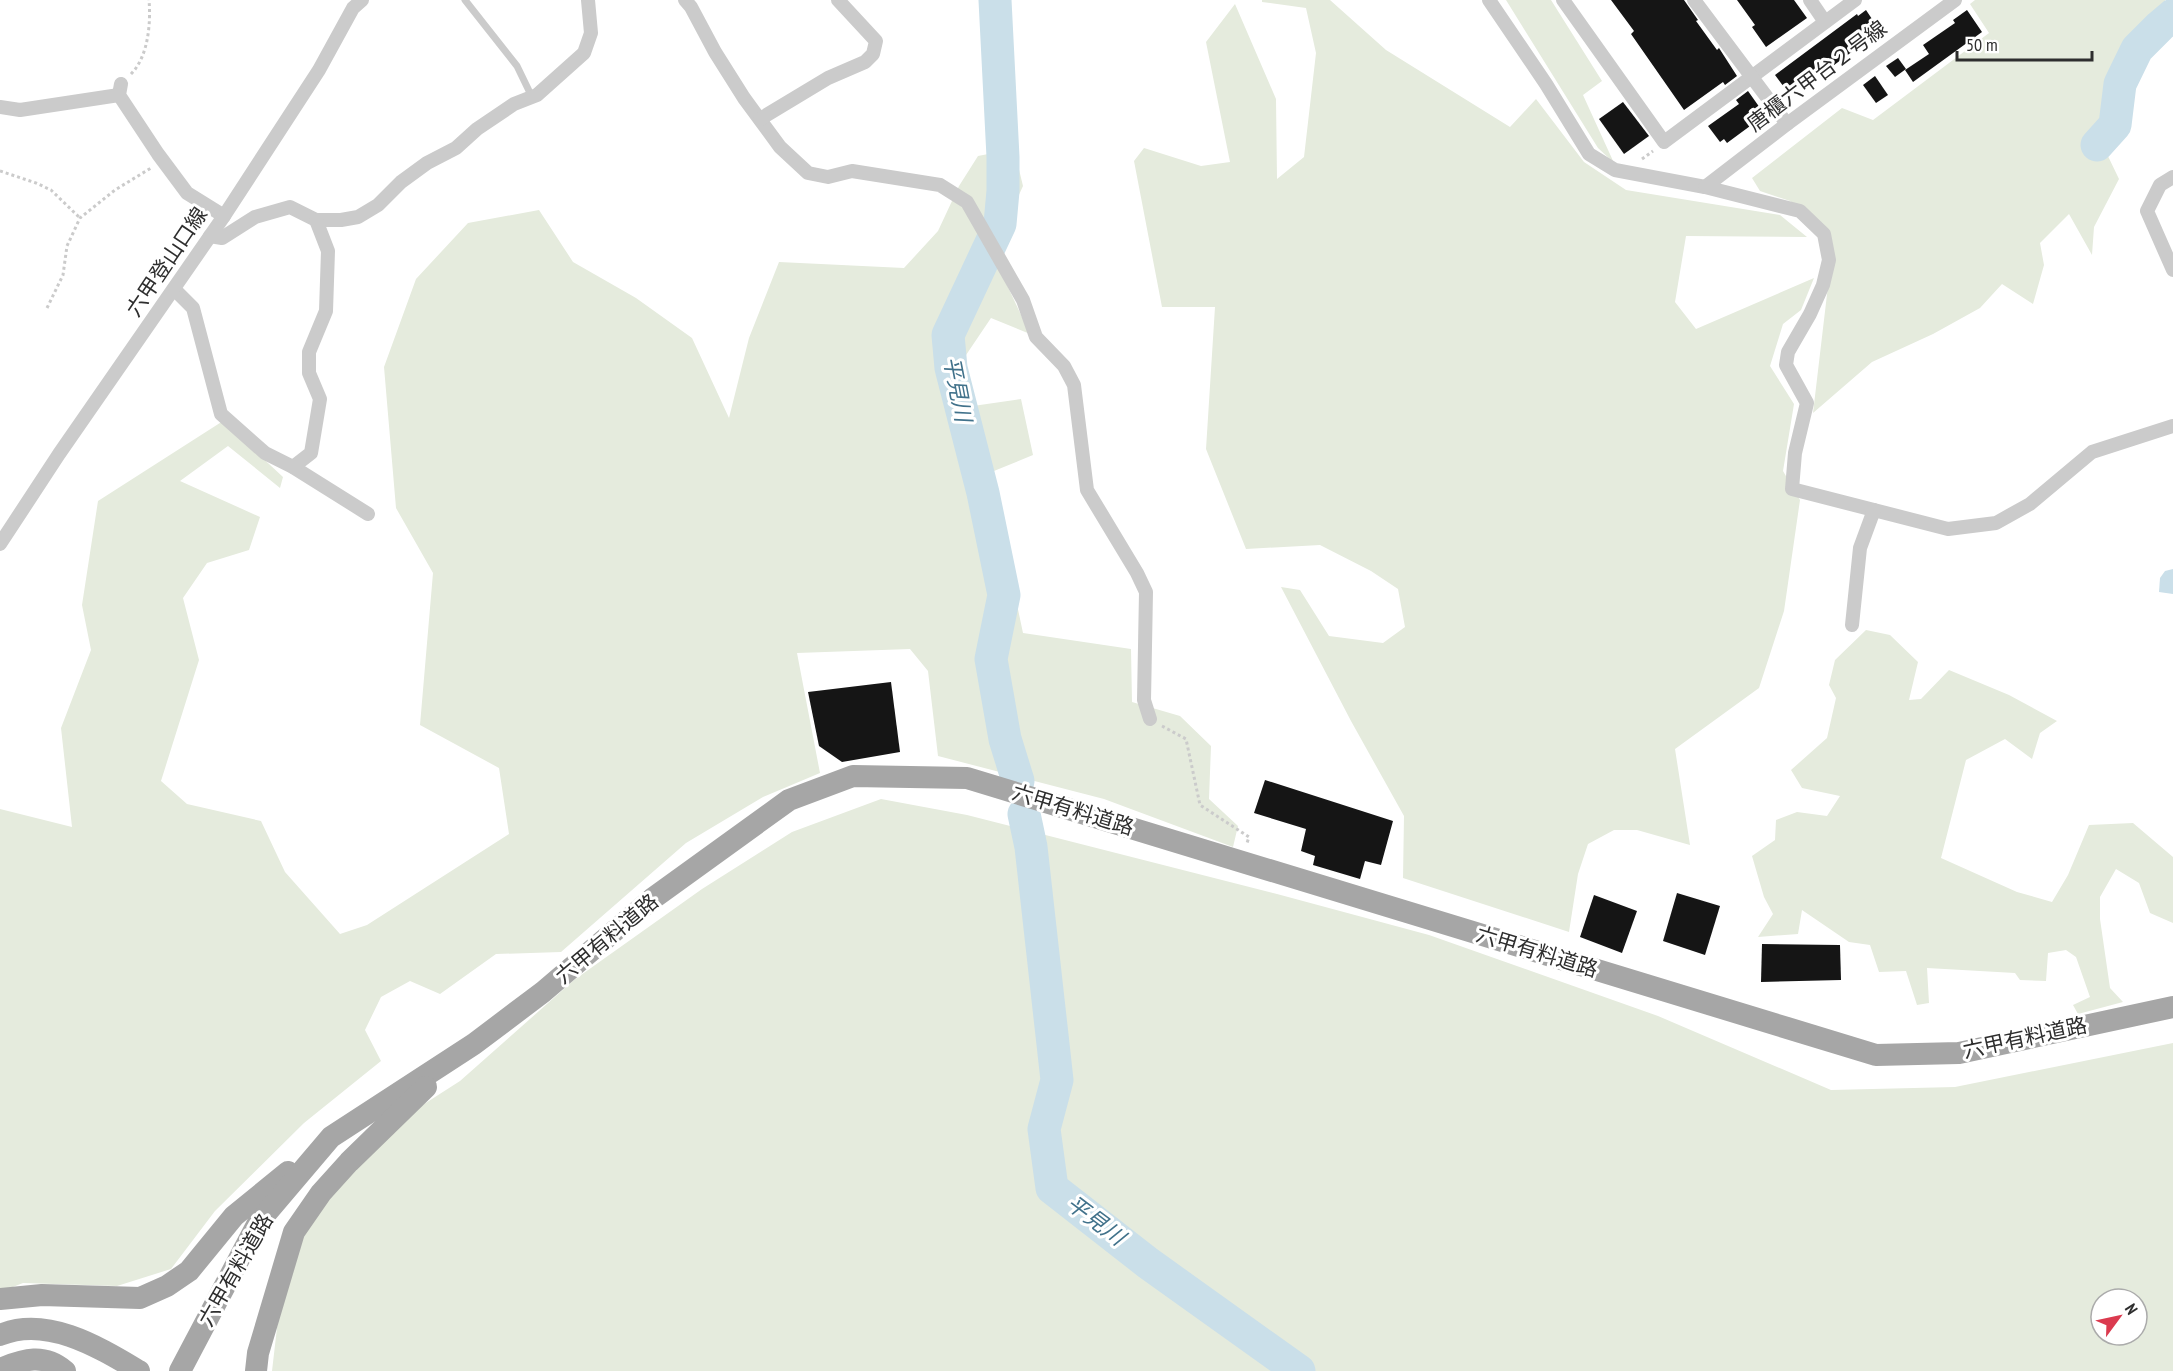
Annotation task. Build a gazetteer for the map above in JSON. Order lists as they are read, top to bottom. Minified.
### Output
{"streets":{"main road":["六甲有料道路"],"street":["唐櫃六甲台２号線","六甲登山口線"]},"water":["平見川"],"scale_bar":"50 m","north":"top right"}
